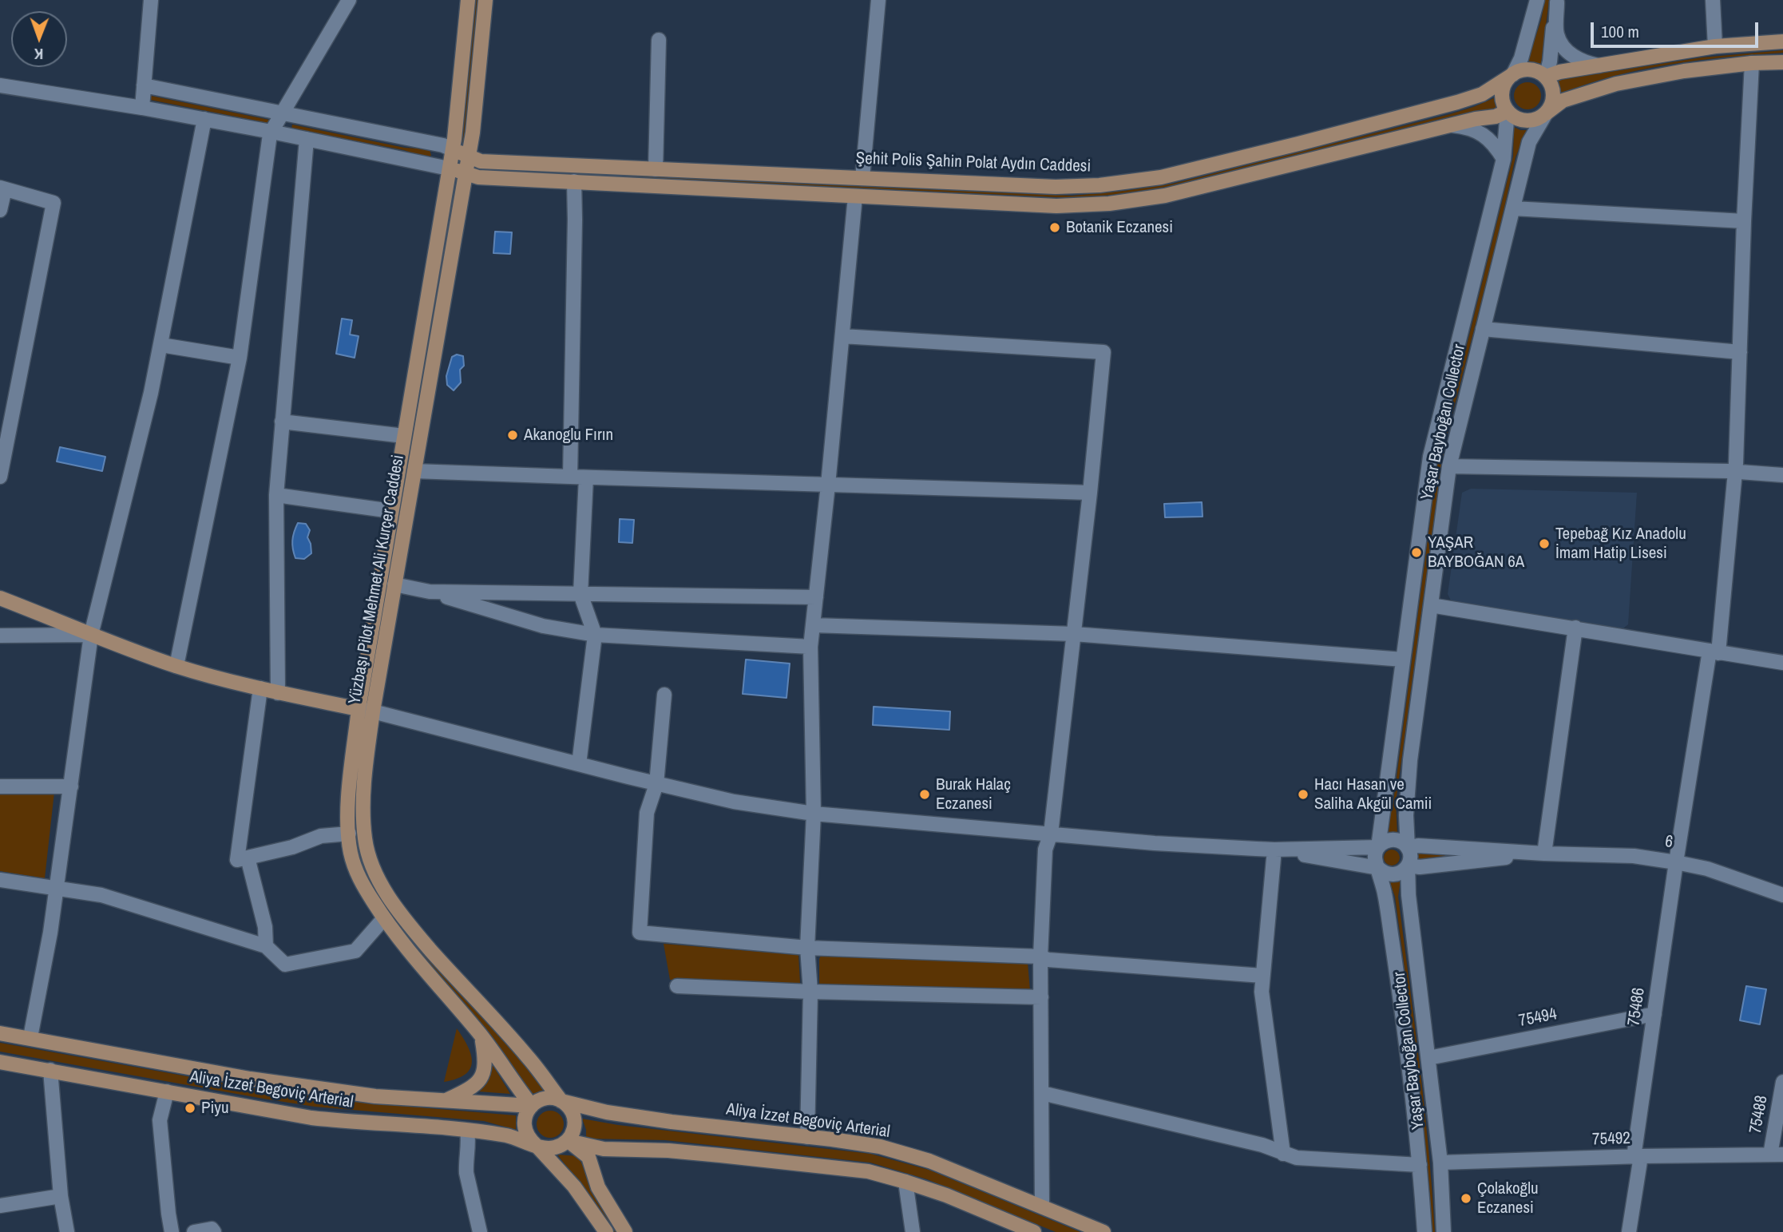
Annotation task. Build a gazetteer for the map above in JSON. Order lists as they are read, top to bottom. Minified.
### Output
{"streets":{"main road":["Şehit Polis Şahin Polat Aydın Caddesi","Yüzbaşı Pilot Mehmet Ali Kurçer Caddesi","Aliya İzzet Begoviç Arterial"],"street":["Yaşar Bayboğan Collector","6","75486","75494","75488","75492"]},"crossings":[["Şehit Polis Şahin Polat Aydın Caddesi","Yaşar Bayboğan Collector"],["Şehit Polis Şahin Polat Aydın Caddesi","Yüzbaşı Pilot Mehmet Ali Kurçer Caddesi"],["Yaşar Bayboğan Collector","75494"],["Yaşar Bayboğan Collector","75492"],["Yüzbaşı Pilot Mehmet Ali Kurçer Caddesi","Aliya İzzet Begoviç Arterial"],["6","75486"],["75486","75494"],["75486","75492"],["75488","75492"]],"places":["Botanik Eczanesi","Akanoglu Fırın","Tepebağ Kız Anadolu İmam Hatip Lisesi","YAŞAR BAYBOĞAN 6A","Burak Halaç Eczanesi","Hacı Hasan ve Saliha Akgül Camii","Piyu","Çolakoğlu Eczanesi"],"scale_bar":"100 m","north":"bottom"}
